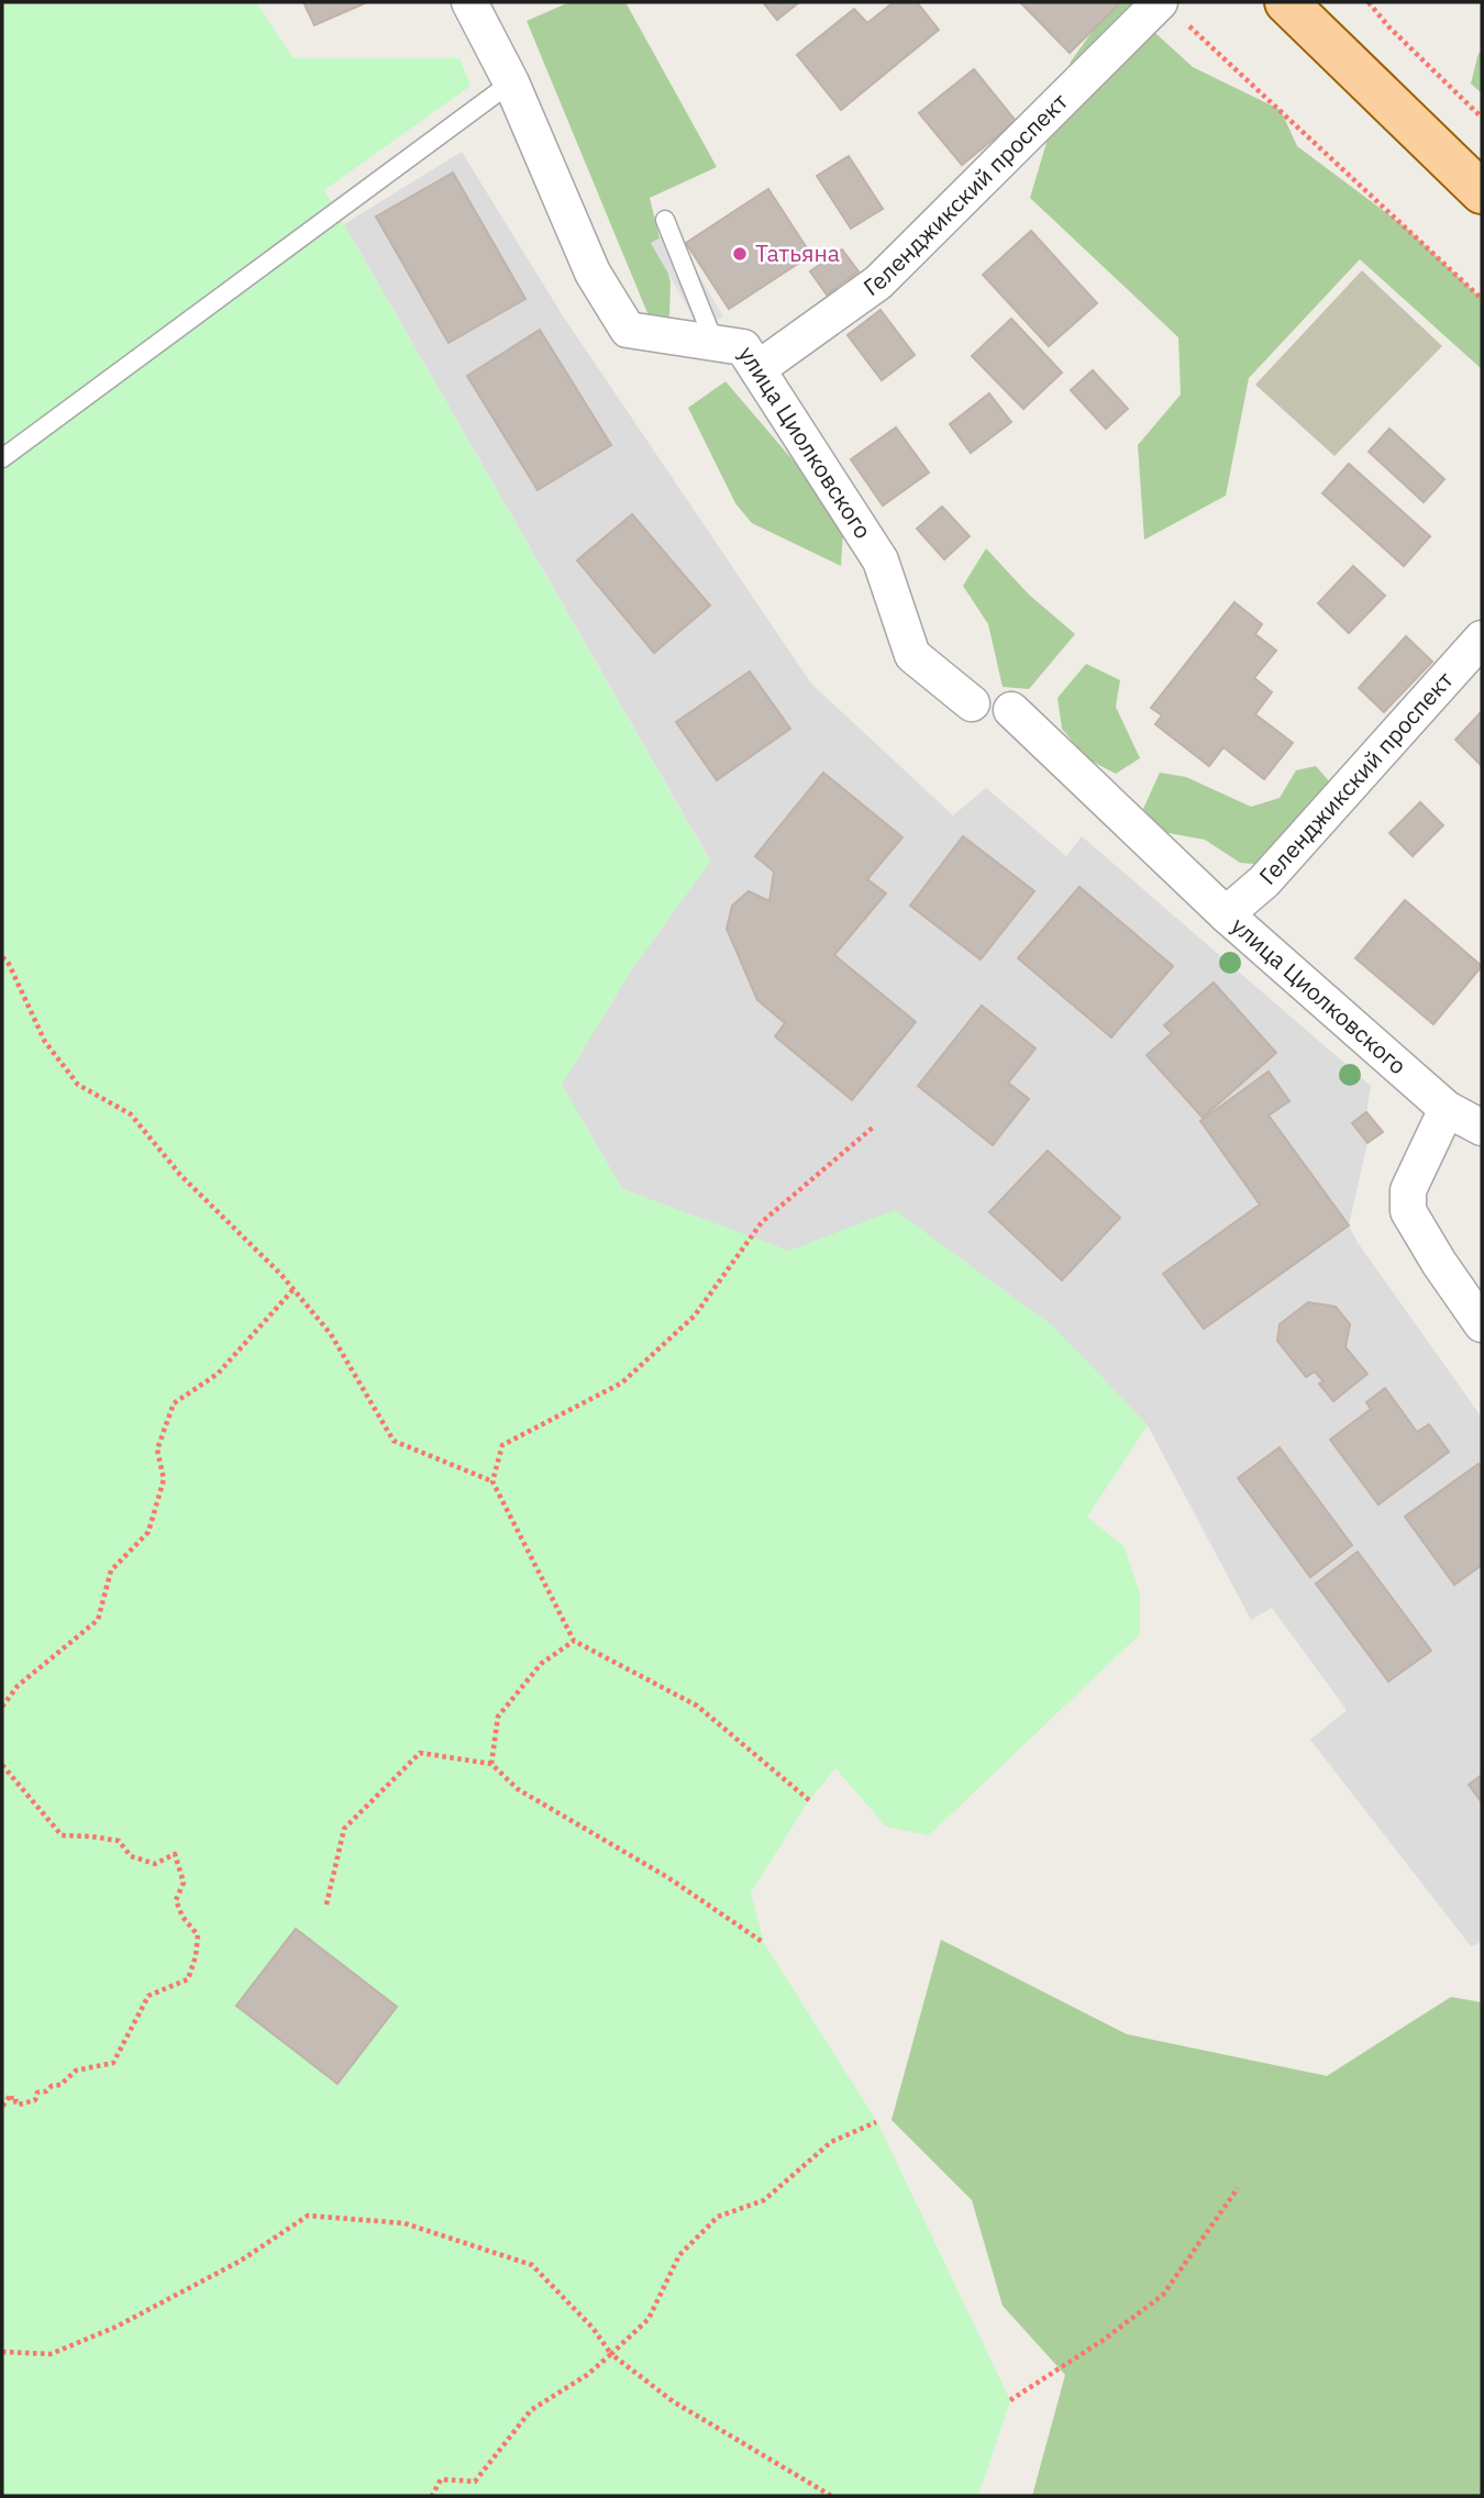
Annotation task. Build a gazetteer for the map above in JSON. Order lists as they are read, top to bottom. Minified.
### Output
{"streets":{"street":["Геленджикский проспект","улица Циолковского"]},"crossings":[["Геленджикский проспект","улица Циолковского"]],"places":["Татьяна"]}
